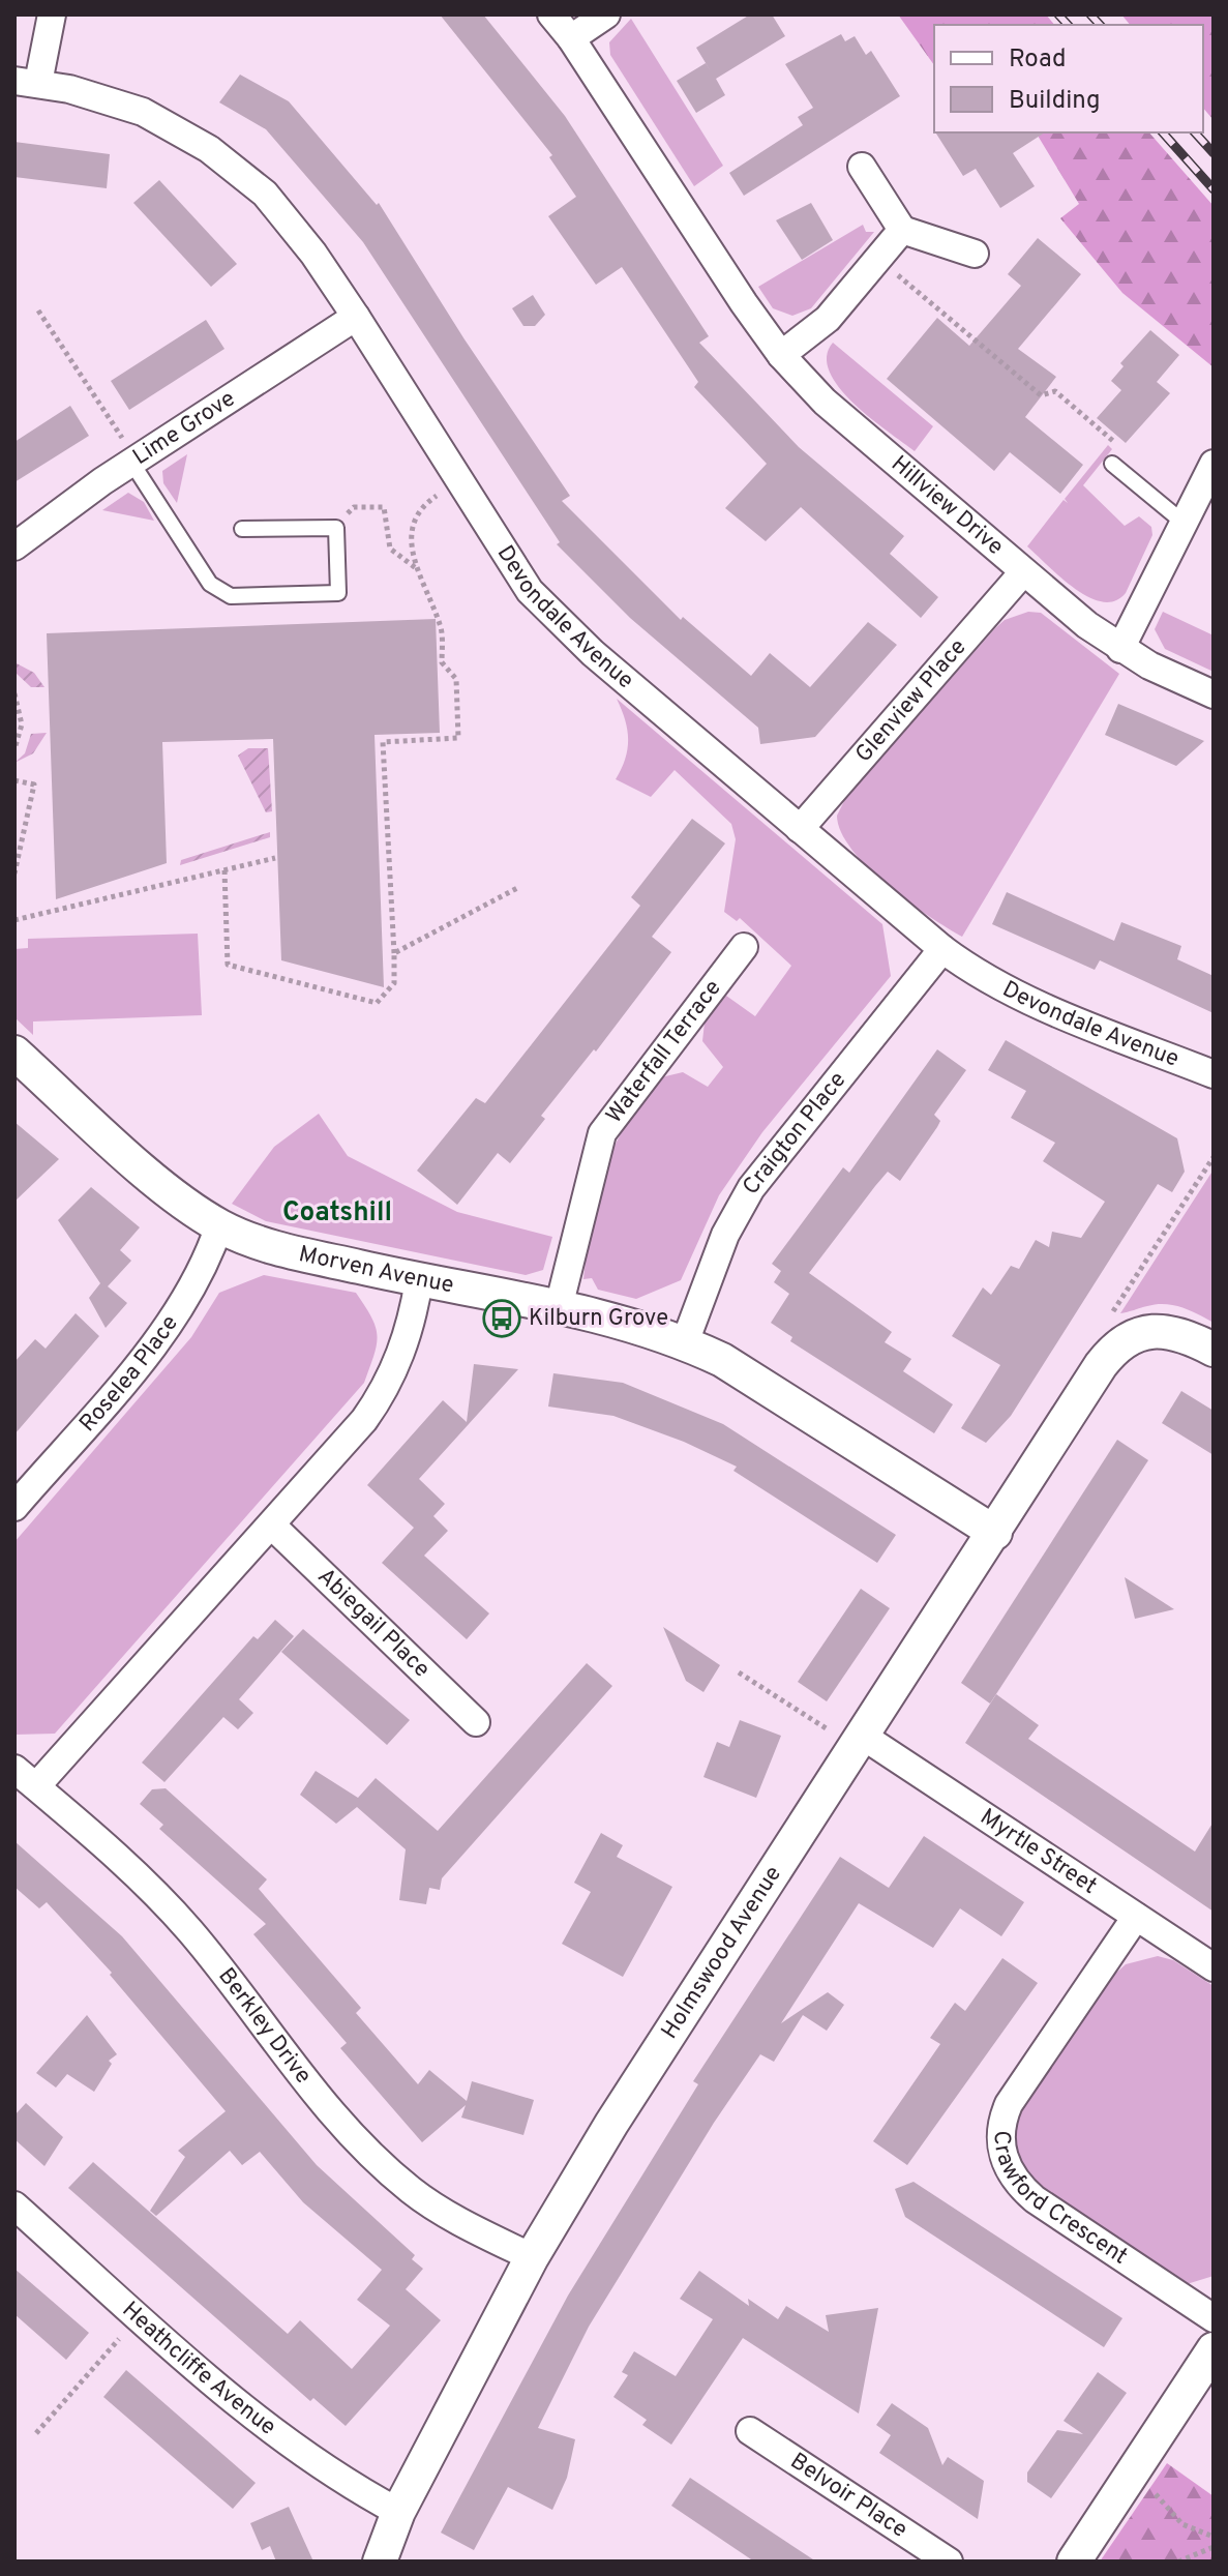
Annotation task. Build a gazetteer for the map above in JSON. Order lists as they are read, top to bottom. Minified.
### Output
{"streets":{"street":["Lime Grove","Hillview Drive","Devondale Avenue","Glenview Place","Waterfall Terrace","Craigton Place","Morven Avenue","Roselea Place","Abiegail Place","Myrtle Street","Holmswood Avenue","Berkley Drive","Crawford Crescent","Heathcliffe Avenue","Belvoir Place"]},"crossings":[["Lime Grove","Devondale Avenue"],["Hillview Drive","Glenview Place"],["Devondale Avenue","Glenview Place"],["Devondale Avenue","Craigton Place"],["Waterfall Terrace","Morven Avenue"],["Craigton Place","Morven Avenue"],["Morven Avenue","Roselea Place"],["Morven Avenue","Holmswood Avenue"],["Myrtle Street","Holmswood Avenue"],["Myrtle Street","Crawford Crescent"],["Holmswood Avenue","Berkley Drive"],["Holmswood Avenue","Heathcliffe Avenue"]],"districts":["Coatshill"],"places":{"bus stop":["Kilburn Grove"]},"legend":["Road","Building"]}
